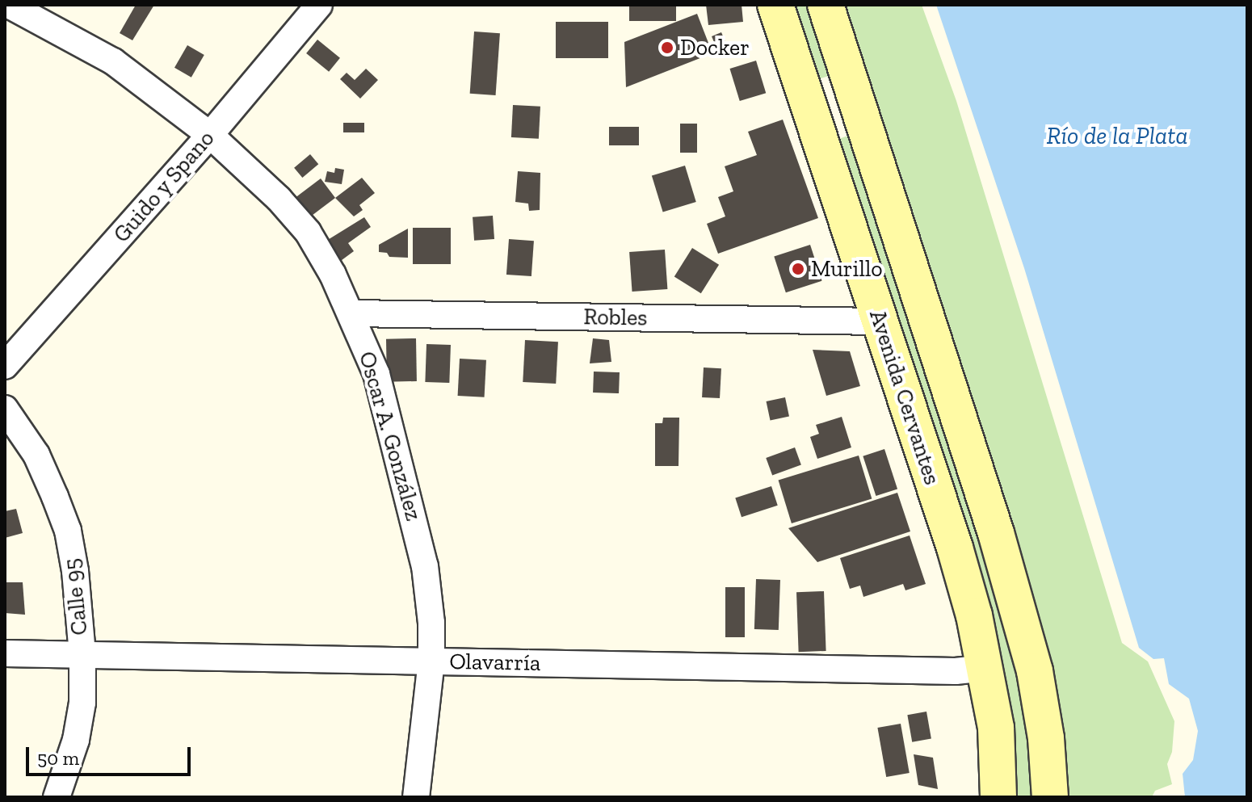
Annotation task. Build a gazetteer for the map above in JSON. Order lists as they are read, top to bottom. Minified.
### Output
{"streets":{"street":["Guido y Spano","Robles","Avenida Cervantes","Oscar A. González","Calle 95","Olavarría"]},"crossings":[["Guido y Spano","Oscar A. González"],["Robles","Avenida Cervantes"],["Robles","Oscar A. González"],["Avenida Cervantes","Olavarría"],["Oscar A. González","Olavarría"],["Calle 95","Olavarría"]],"water":["Río de la Plata"],"places":["Docker","Murillo"],"scale_bar":"50 m"}
